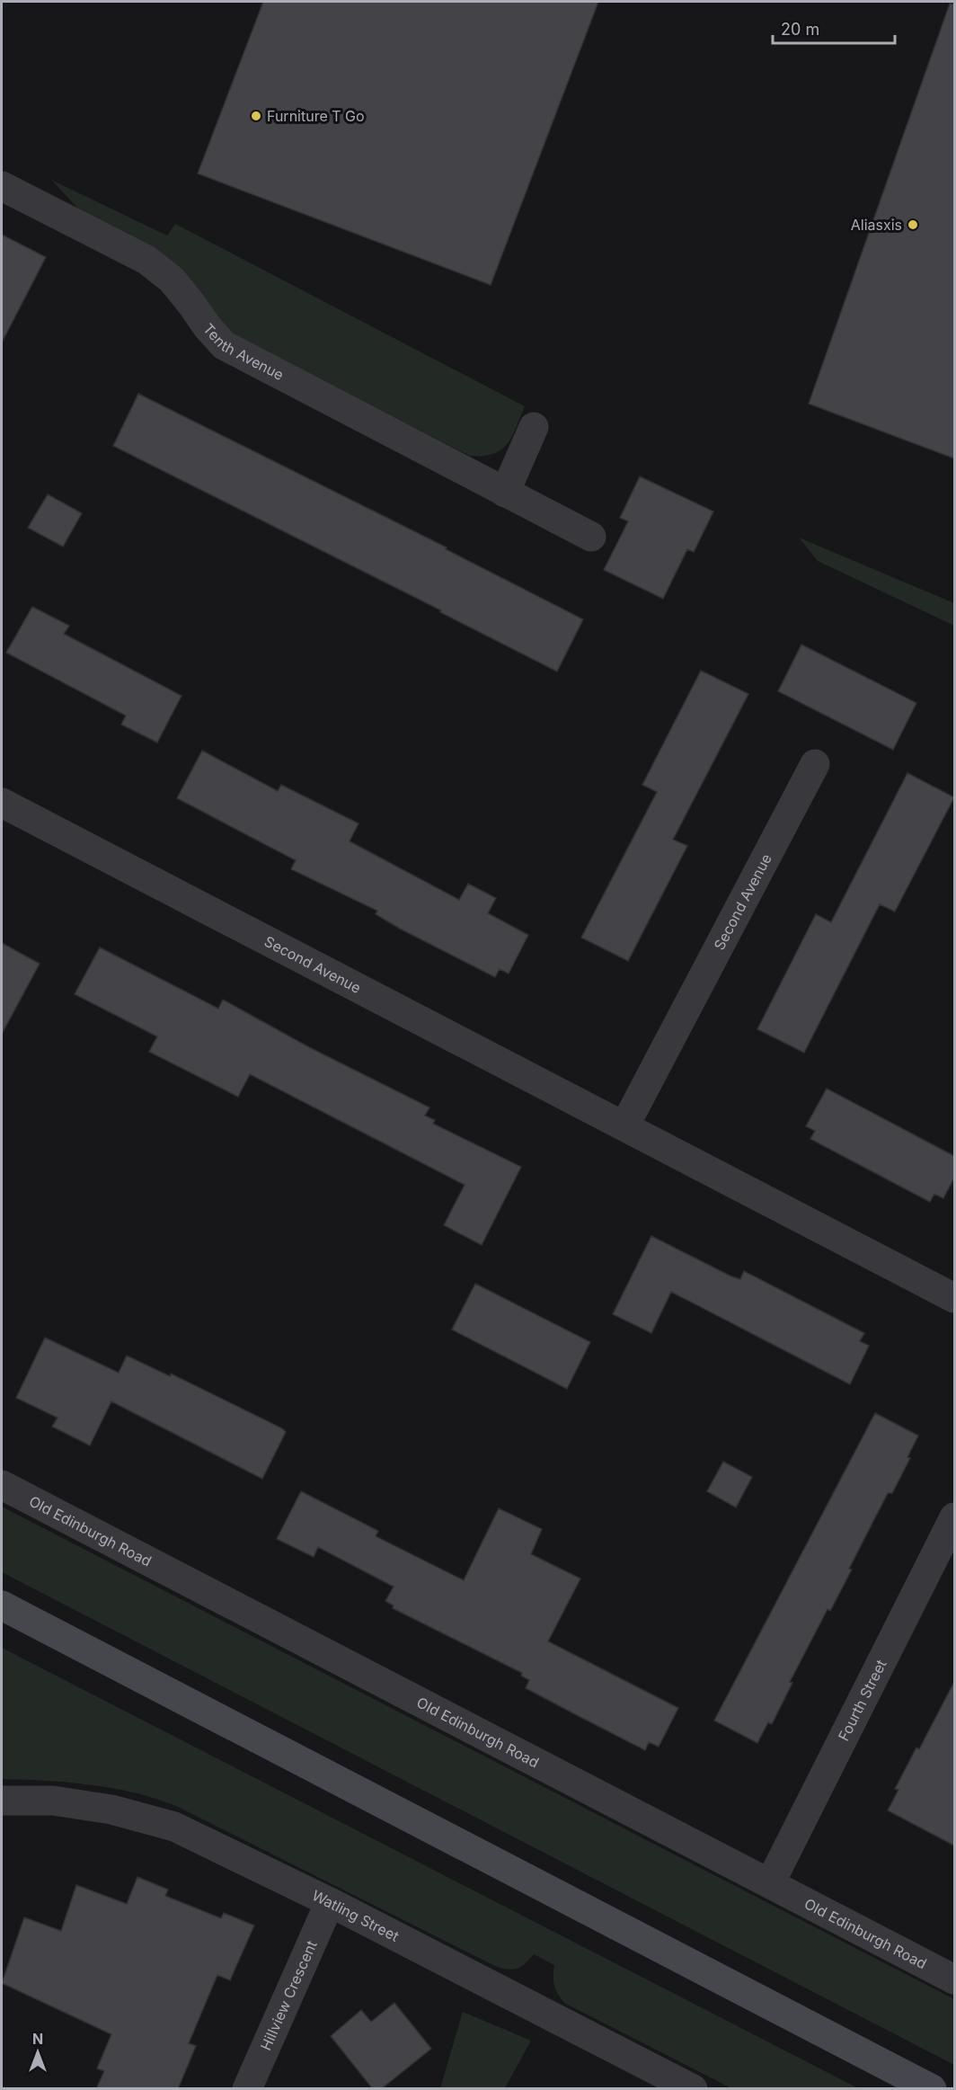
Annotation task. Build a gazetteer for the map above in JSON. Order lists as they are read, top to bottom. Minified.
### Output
{"streets":{"street":["Tenth Avenue","Second Avenue","Old Edinburgh Road","Fourth Street","Watling Street","Hillview Crescent"]},"crossings":[["Old Edinburgh Road","Fourth Street"],["Watling Street","Hillview Crescent"]],"places":["Furniture T Go","Aliasxis"],"scale_bar":"20 m","north":"top"}
